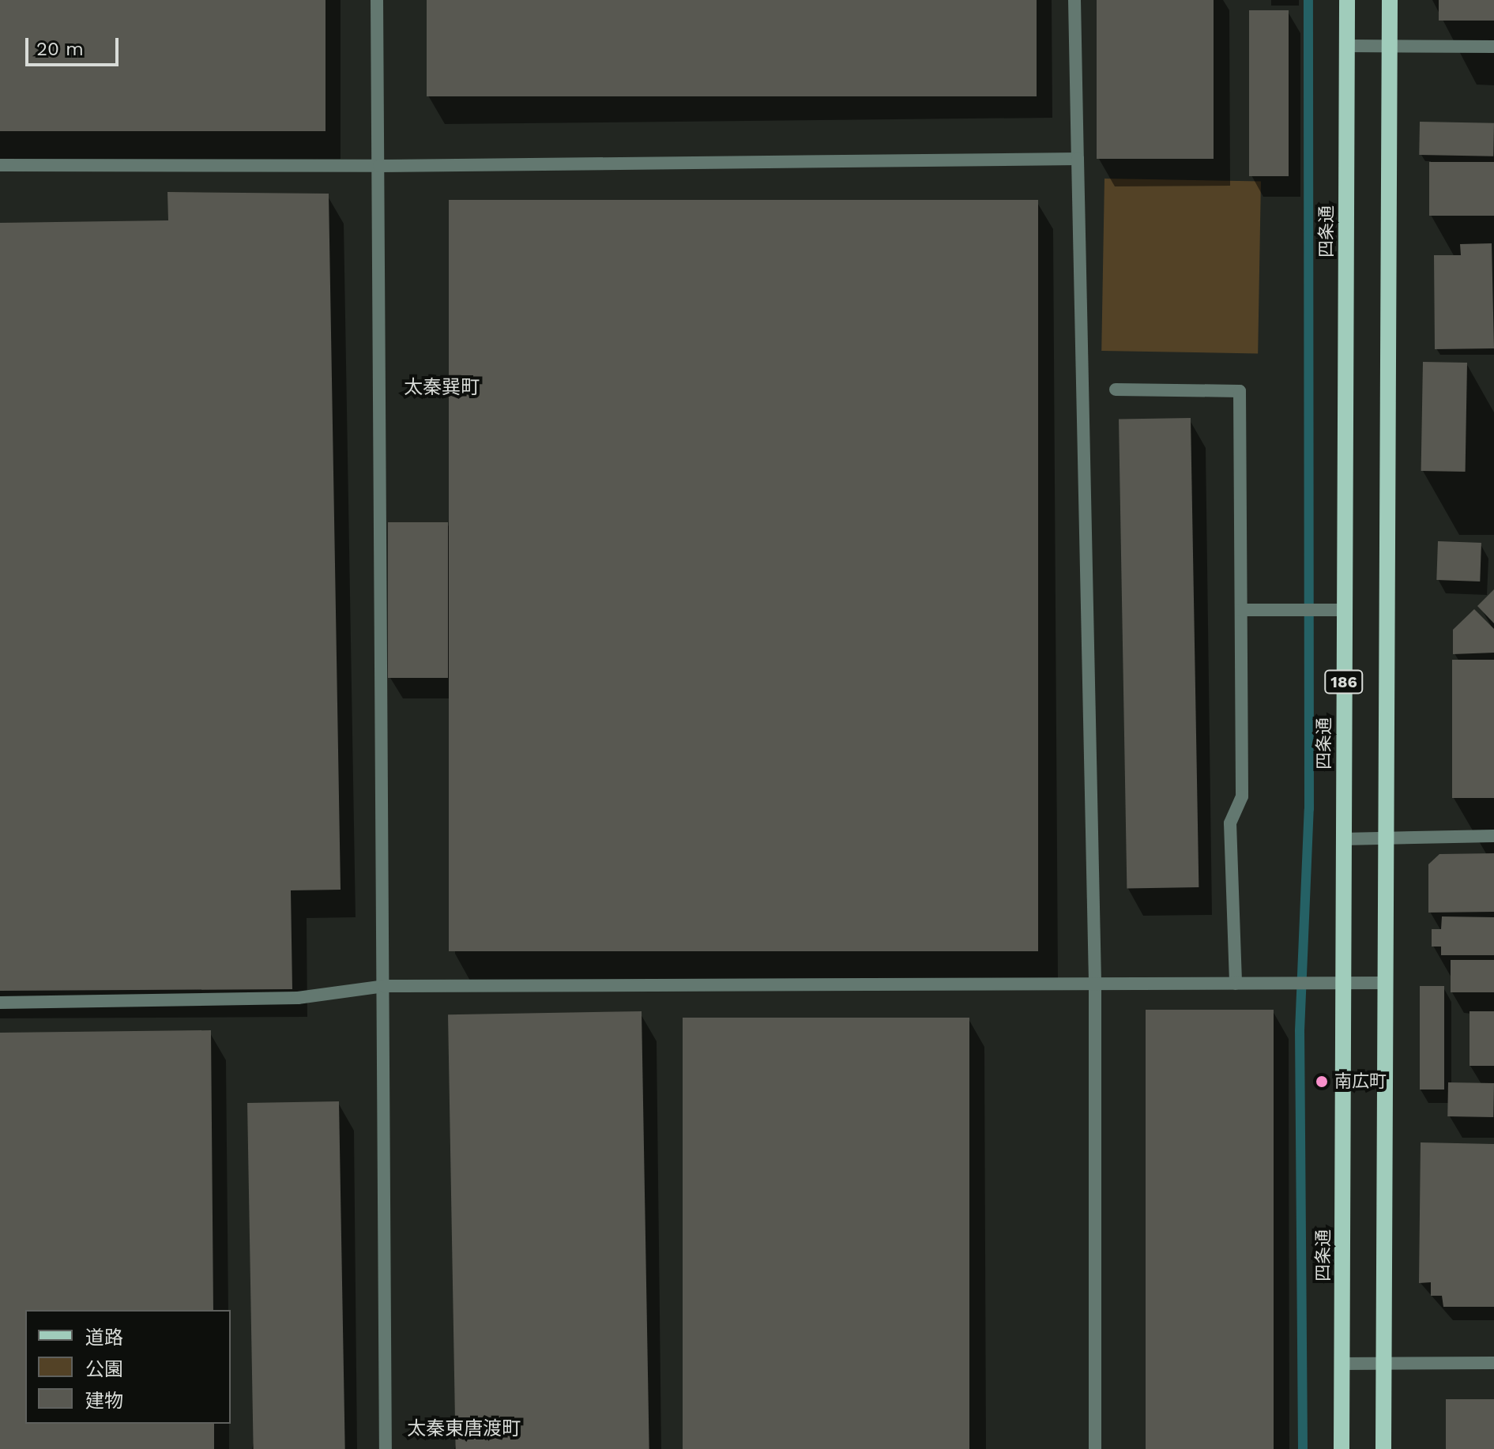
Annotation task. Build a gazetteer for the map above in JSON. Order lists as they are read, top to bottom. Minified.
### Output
{"streets":{"main road":["四条通","186"]},"districts":["太秦巽町","太秦東唐渡町"],"places":["南広町"],"legend":["道路","公園","建物"],"scale_bar":"20 m"}
